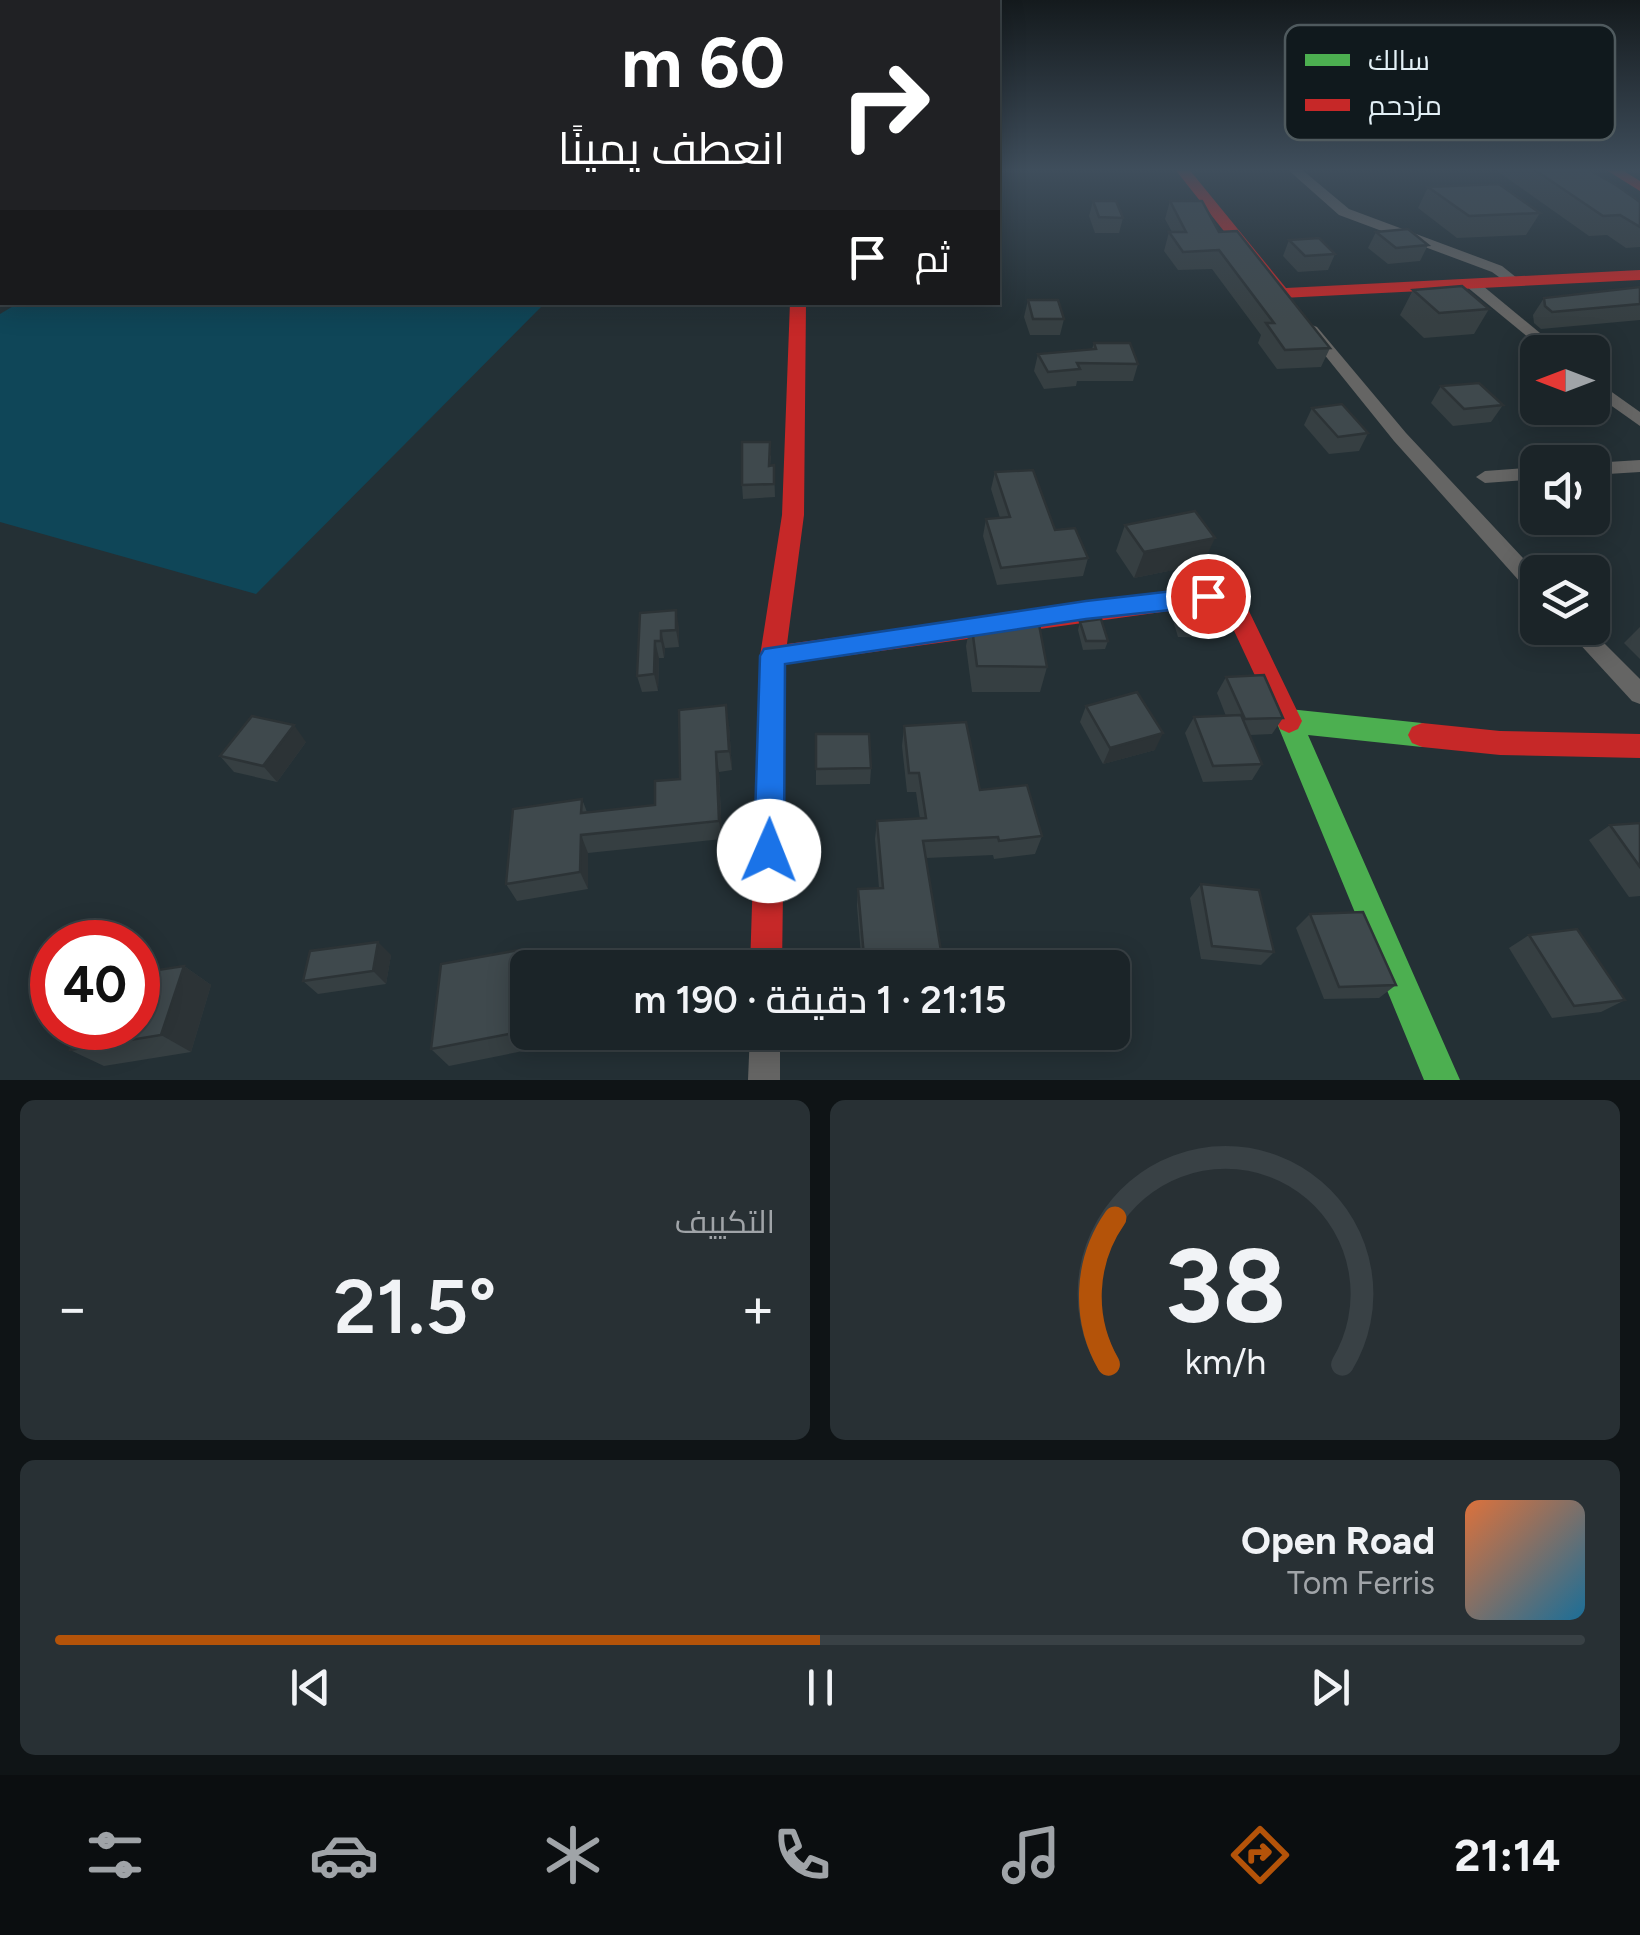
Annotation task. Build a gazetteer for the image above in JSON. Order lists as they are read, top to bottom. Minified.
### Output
{"legend":["سالك","مزدحم"],"north":"left","page":{"turn":["60 m","انعطف يمينًا"],"then":"ثم","limit":"40","trip":"21:15 · 1 دقيقة · 190 m","tile":"التكييف","heat":["−","21.5°","+"],"song":["Open Road","Tom Ferris"],"tabs":"21:14","gauge":["38","km/h"]}}
